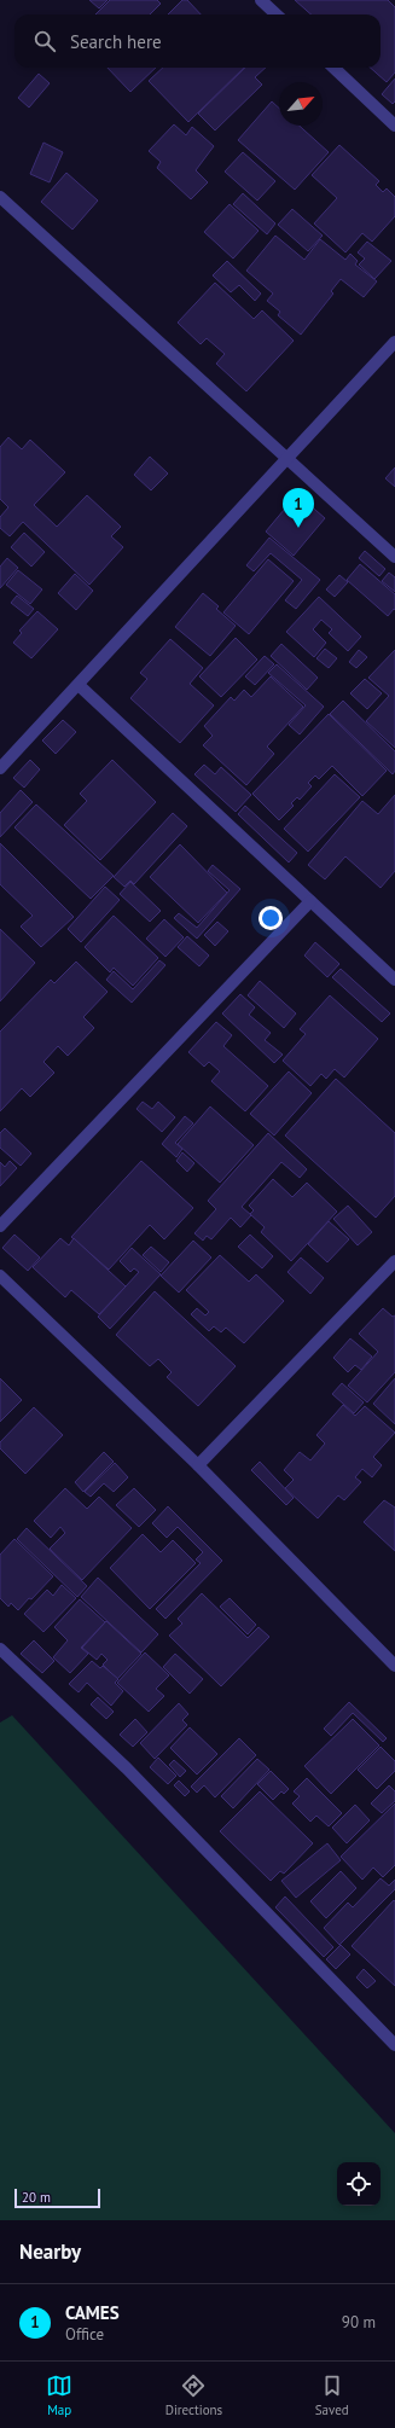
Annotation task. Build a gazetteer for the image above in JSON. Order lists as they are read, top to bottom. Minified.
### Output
{"scale_bar":"20 m","north":"top right","page":{"search":"Search here","pins":"1","scale":"20 m","heading":"Nearby","list":[{"mark":"1","name":"CAMES","note":"Office","value":"90 m"}],"nav":["Map","Directions","Saved"]}}
